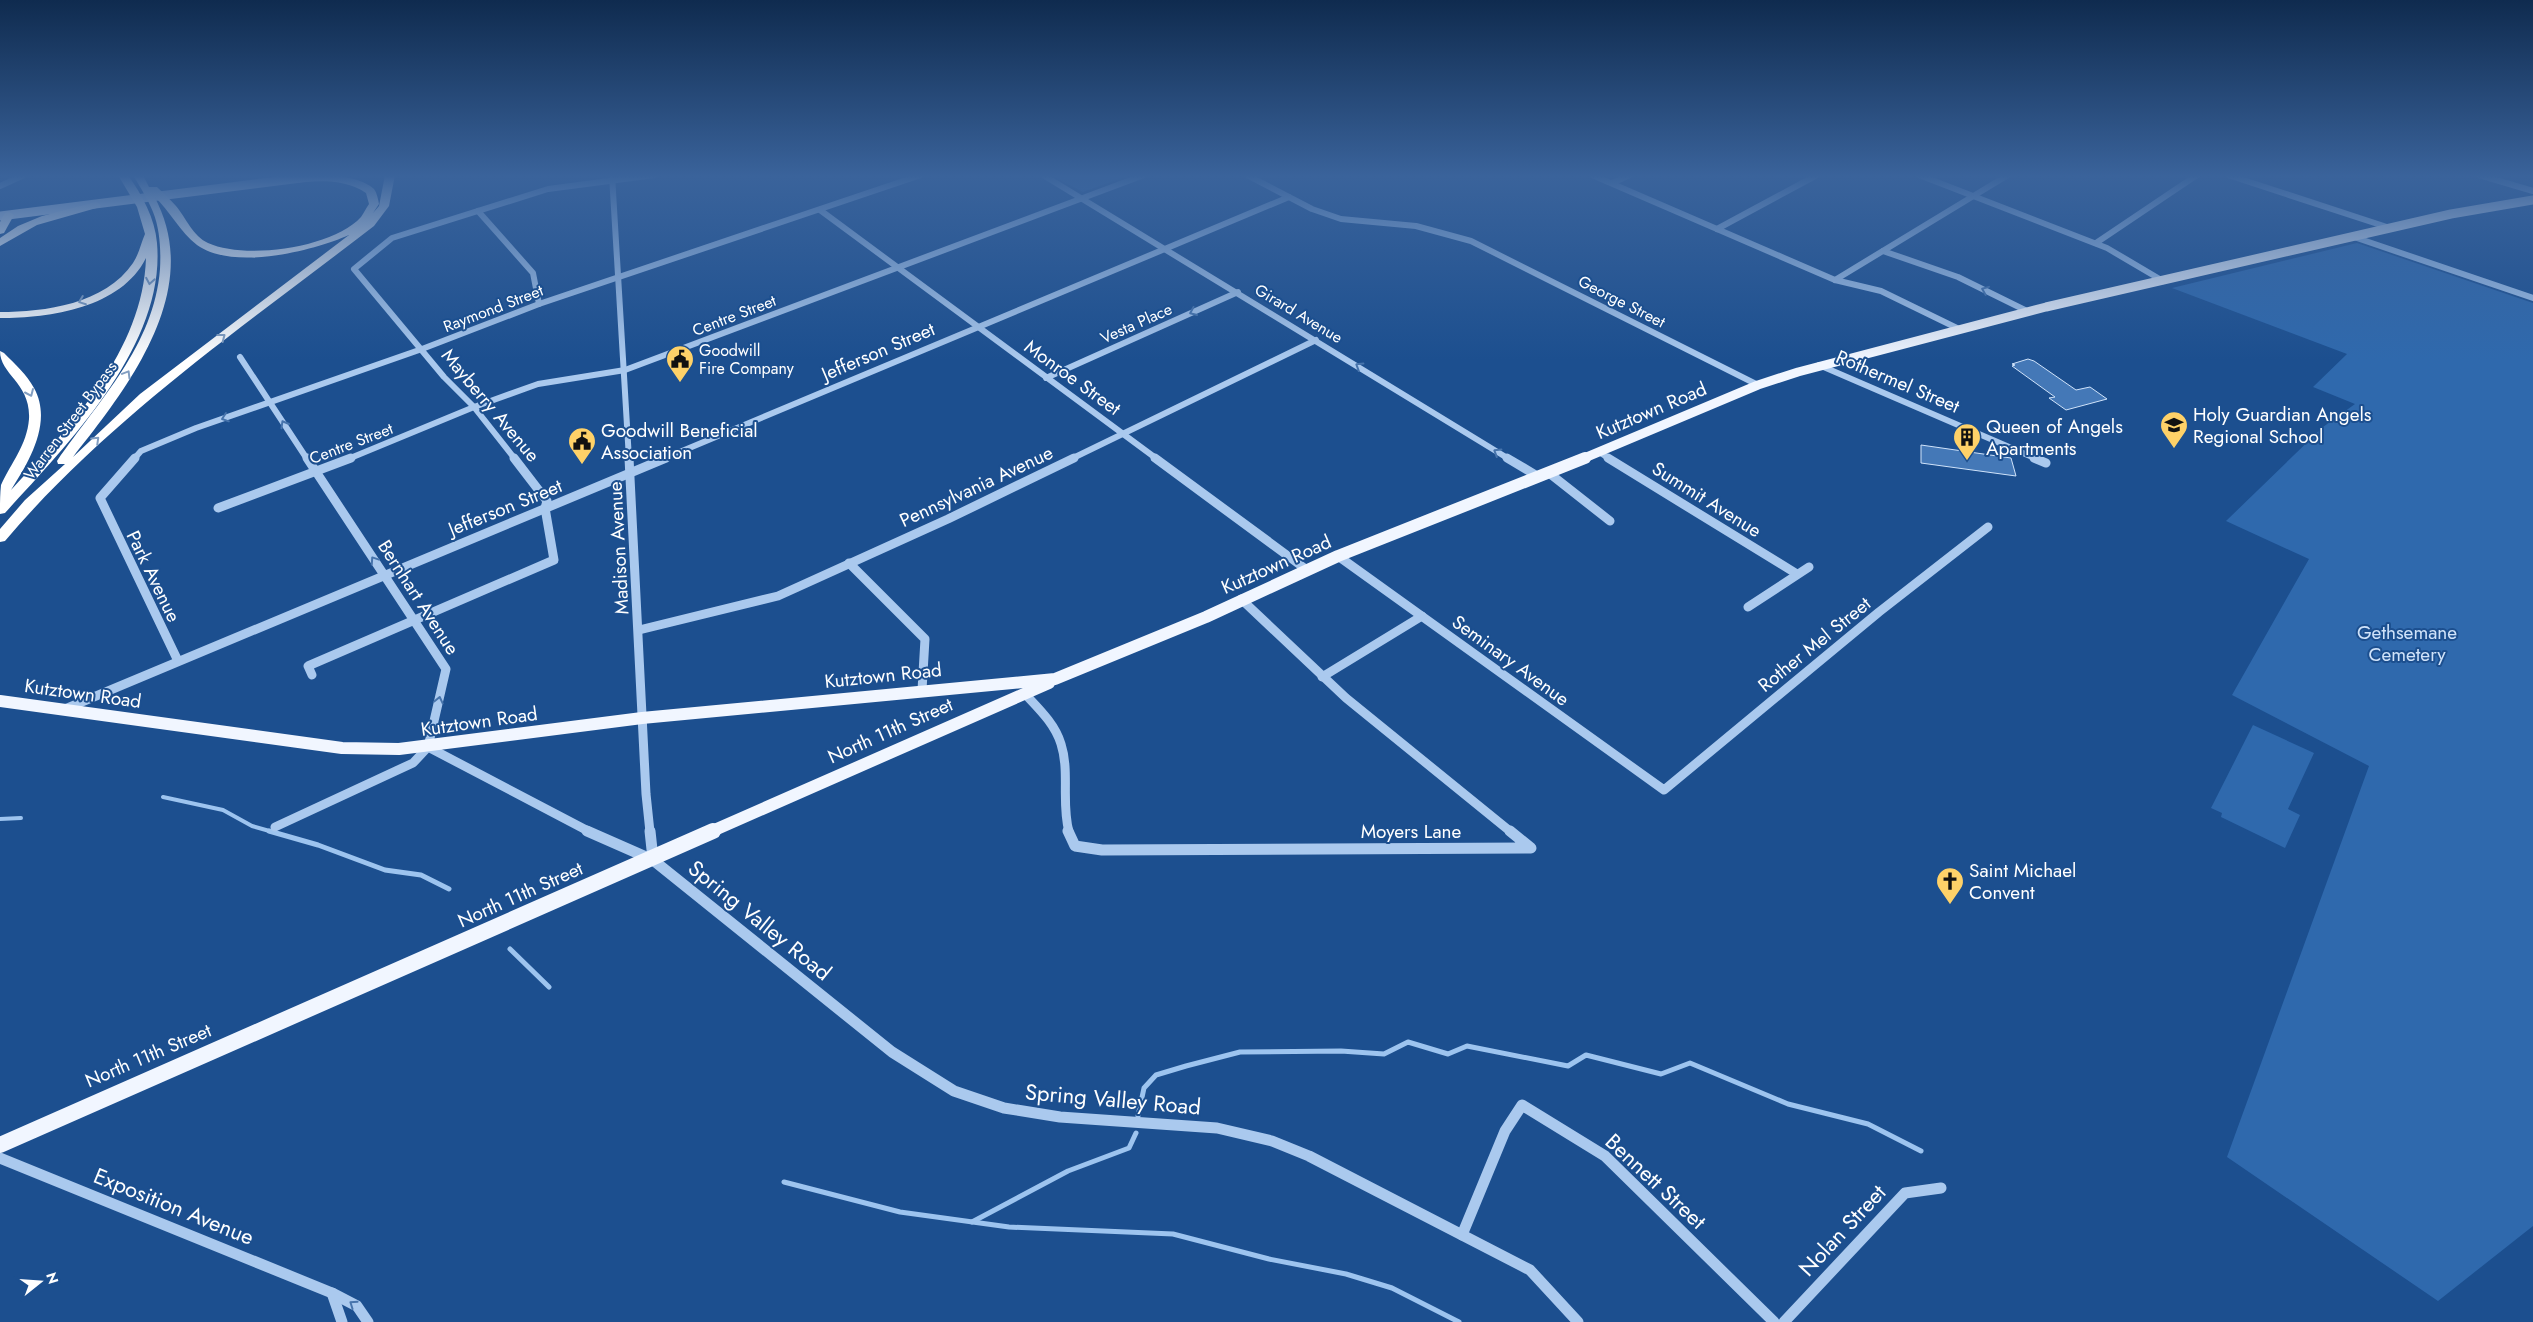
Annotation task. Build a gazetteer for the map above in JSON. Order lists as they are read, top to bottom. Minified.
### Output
{"streets":{"highway":["Warren Street Bypass"],"main road":["Kutztown Road","North 11th Street"],"street":["George Street","Raymond Street","Girard Avenue","Centre Street","Vesta Place","Jefferson Street","Monroe Street","Rothermel Street","Mayberry Avenue","Pennsylvania Avenue","Summit Avenue","Madison Avenue","Park Avenue","Bernhart Avenue","Rother Mel Street","Seminary Avenue","Moyers Lane","Spring Valley Road","Bennett Street","Exposition Avenue","Nolan Street"]},"crossings":[["George Street","Kutztown Road"],["Raymond Street","Mayberry Avenue"],["Raymond Street","Madison Avenue"],["Raymond Street","Park Avenue"],["Raymond Street","Bernhart Avenue"],["Girard Avenue","Vesta Place"],["Girard Avenue","Jefferson Street"],["Girard Avenue","Kutztown Road"],["Girard Avenue","Pennsylvania Avenue"],["Centre Street","Monroe Street"],["Centre Street","Mayberry Avenue"],["Centre Street","Madison Avenue"],["Centre Street","Bernhart Avenue"],["Vesta Place","Monroe Street"],["Jefferson Street","Monroe Street"],["Jefferson Street","Mayberry Avenue"],["Jefferson Street","Kutztown Road"],["Jefferson Street","Madison Avenue"],["Jefferson Street","Park Avenue"],["Jefferson Street","Bernhart Avenue"],["Monroe Street","Kutztown Road"],["Monroe Street","Pennsylvania Avenue"],["Rothermel Street","Kutztown Road"],["Mayberry Avenue","Bernhart Avenue"],["Kutztown Road","Summit Avenue"],["Kutztown Road","Madison Avenue"],["Kutztown Road","Bernhart Avenue"],["Kutztown Road","Seminary Avenue"],["Kutztown Road","North 11th Street"],["Kutztown Road","Moyers Lane"],["Kutztown Road","Spring Valley Road"],["Pennsylvania Avenue","Madison Avenue"],["Madison Avenue","Spring Valley Road"],["Bernhart Avenue","Spring Valley Road"],["Rother Mel Street","Seminary Avenue"],["North 11th Street","Moyers Lane"]],"one_way":["Girard Avenue","Vesta Place","Bernhart Avenue"],"parks":["Gethsemane Cemetery"],"places":{"public building":["Goodwill Fire Company","Goodwill Beneficial Association"],"school or university":["Holy Guardian Angels Regional School"],"building":["Queen of Angels Apartments"],"church":["Saint Michael Convent"]},"north":"right"}
